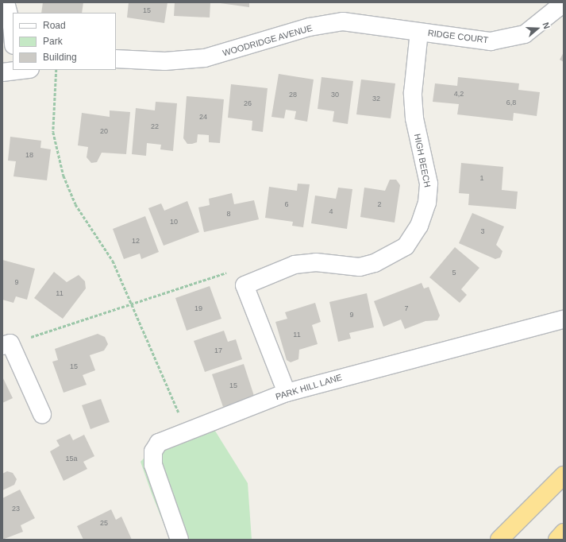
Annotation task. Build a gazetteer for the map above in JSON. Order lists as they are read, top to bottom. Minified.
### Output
{"streets":{"street":["RIDGE COURT","WOODRIDGE AVENUE","HIGH BEECH","PARK HILL LANE"]},"crossings":[["RIDGE COURT","WOODRIDGE AVENUE"],["RIDGE COURT","HIGH BEECH"],["WOODRIDGE AVENUE","HIGH BEECH"]],"house_numbers":["15","4,2","28","30","32","6,8","26","24","22","20","18","1","6","2","4","8","10","3","12","5","9","11","19","7","9","11","17","15","15","15a","23","25"],"legend":["Road","Park","Building"],"north":"right"}
